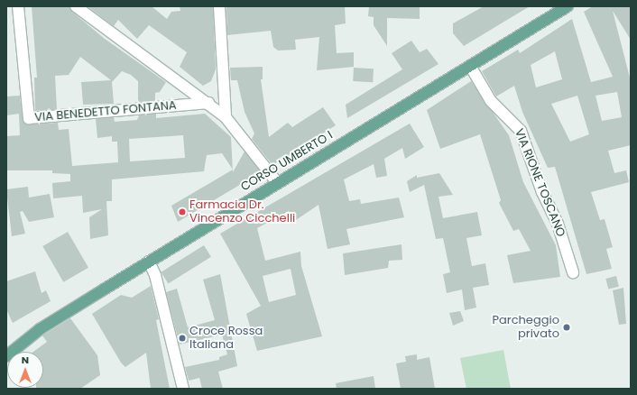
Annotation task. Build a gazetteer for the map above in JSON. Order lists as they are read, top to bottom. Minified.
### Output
{"streets":{"main road":["CORSO UMBERTO I"],"street":["VIA BENEDETTO FONTANA","VIA RIONE TOSCANO"]},"crossings":[["VIA BENEDETTO FONTANA","CORSO UMBERTO I"],["CORSO UMBERTO I","VIA RIONE TOSCANO"]],"places":["Farmacia Dr. Vincenzo Cicchelli","Parcheggio privato","Croce Rossa Italiana"],"north":"top"}
